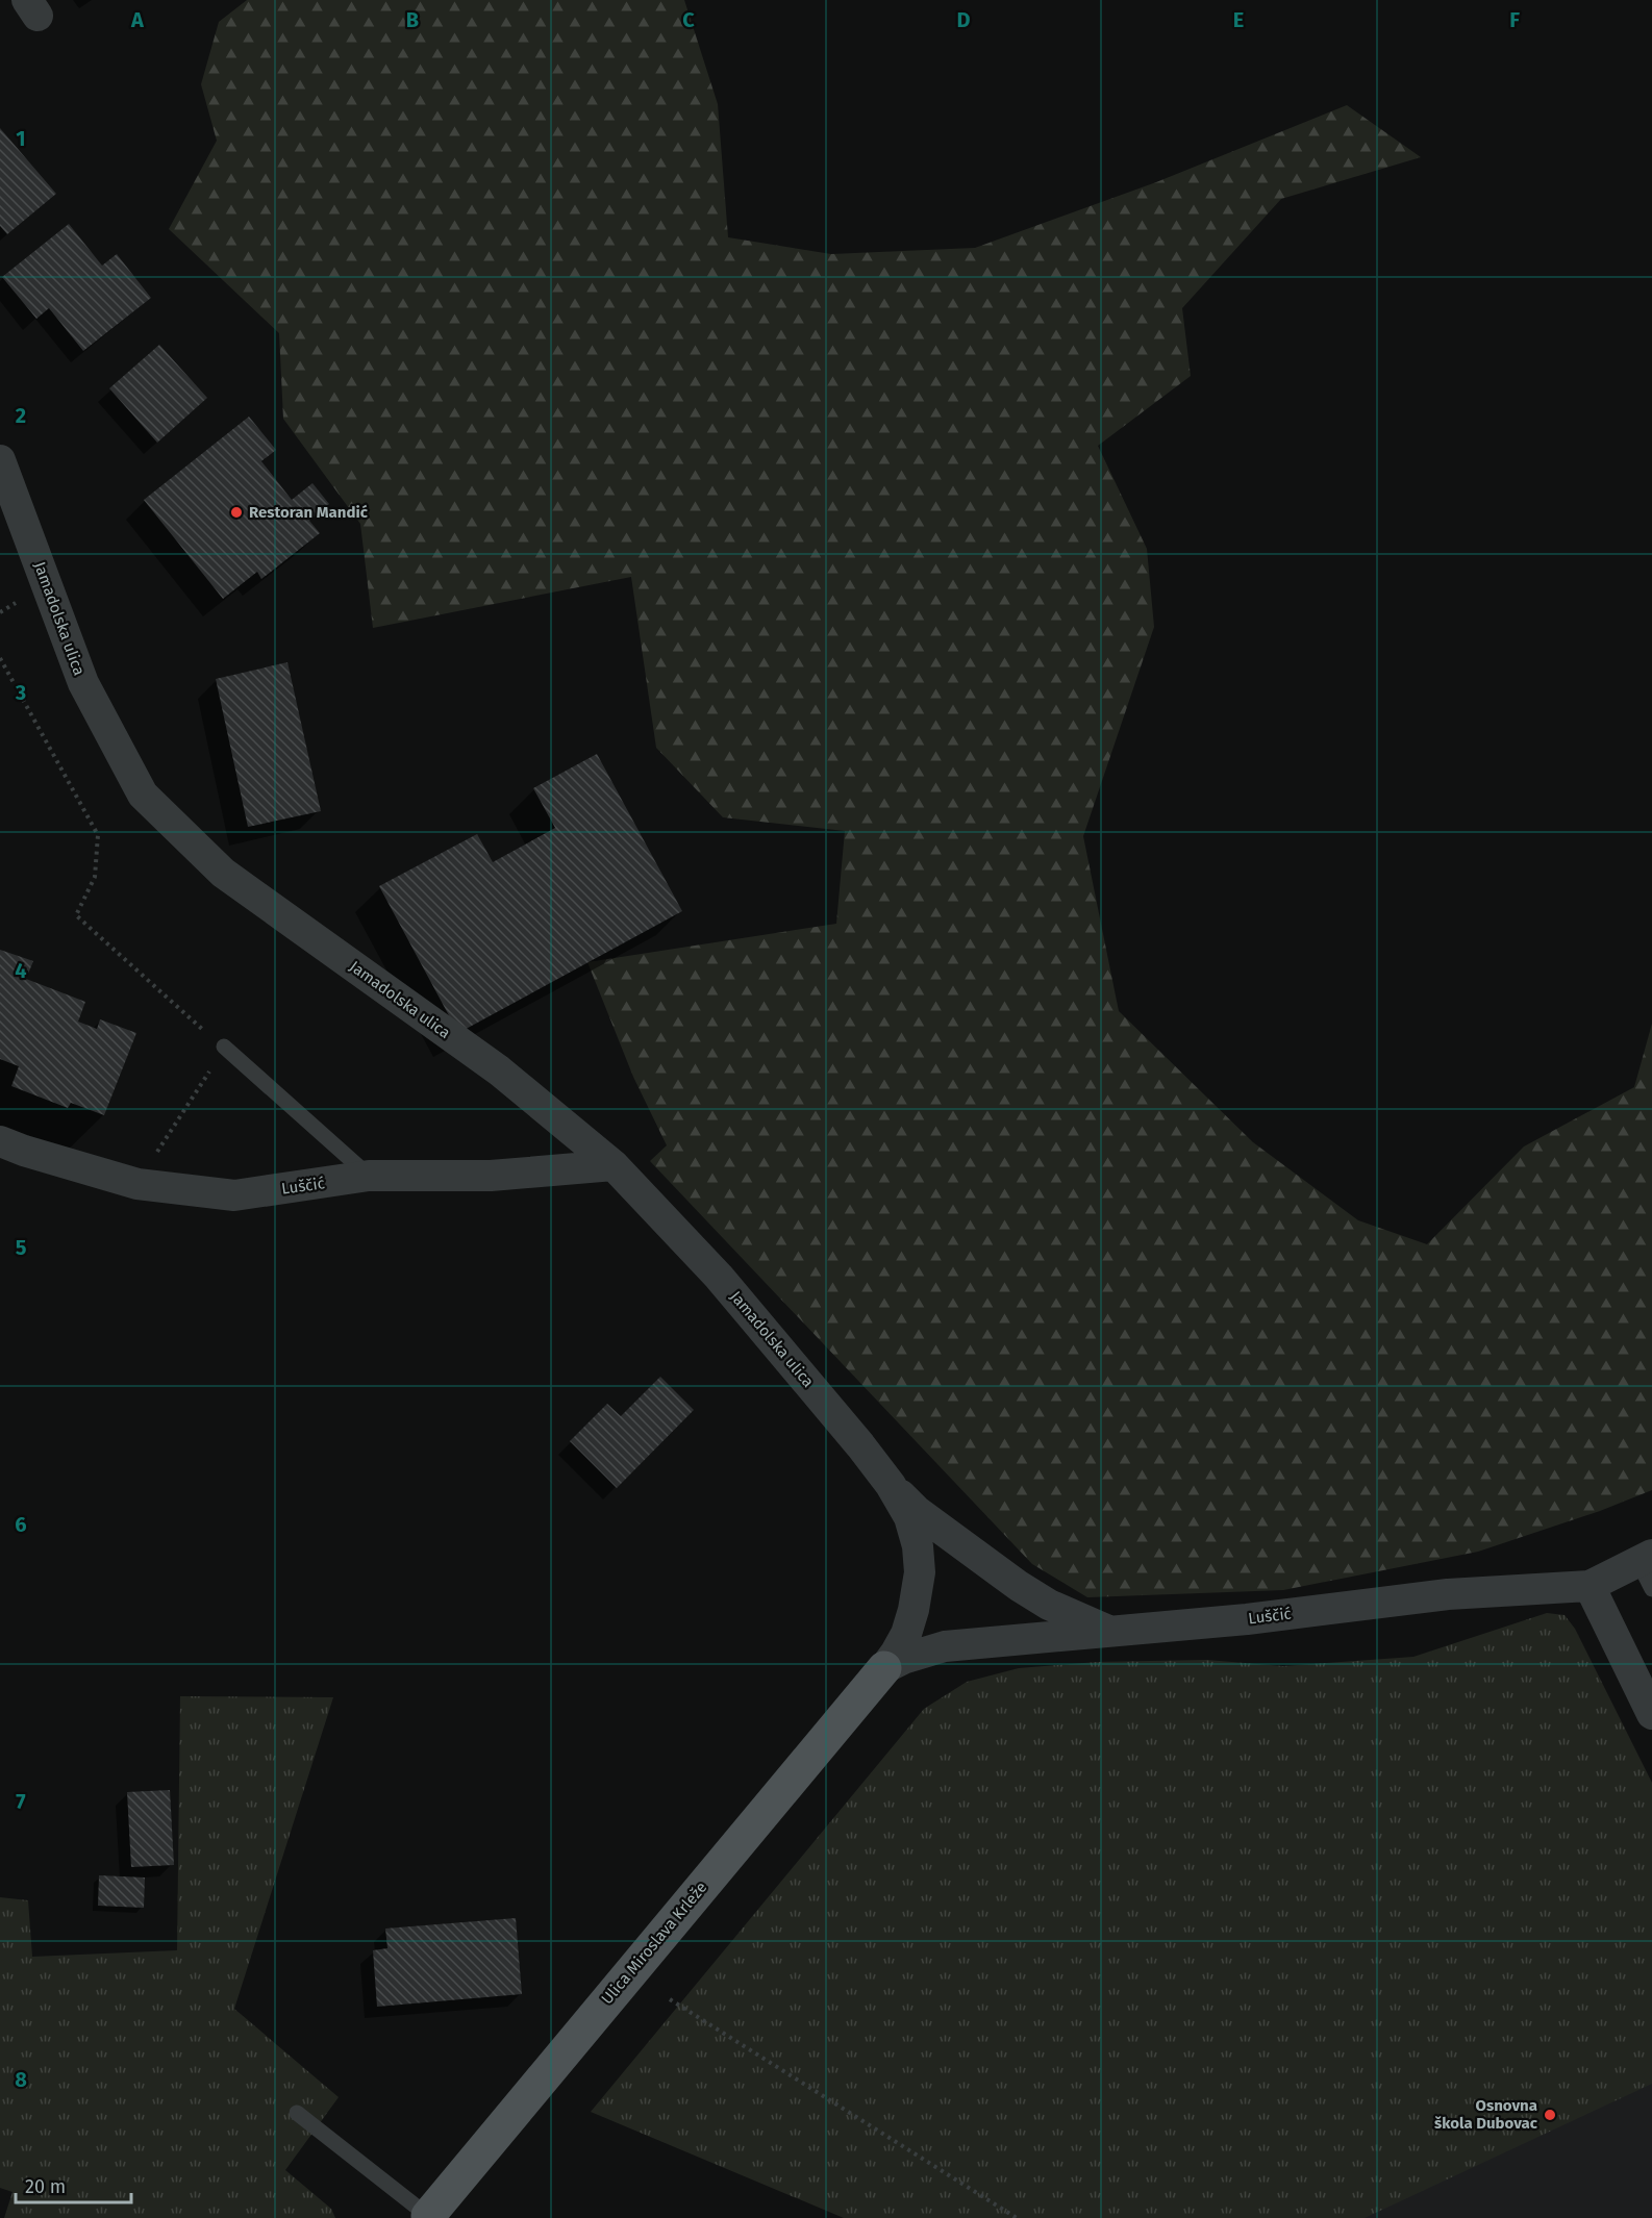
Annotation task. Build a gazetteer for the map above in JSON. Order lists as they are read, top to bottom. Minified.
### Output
{"streets":{"main road":["Ulica Miroslava Krleže"],"street":["Jamadolska ulica","Luščić"]},"crossings":[["Jamadolska ulica","Luščić"],["Jamadolska ulica","Ulica Miroslava Krleže"],["Luščić","Ulica Miroslava Krleže"]],"places":["Restoran Mandić","Osnovna škola Dubovac"],"scale_bar":"20 m","grid":{"columns":["A","B","C","D","E","F"],"rows":["1","2","3","4","5","6","7","8"]}}
